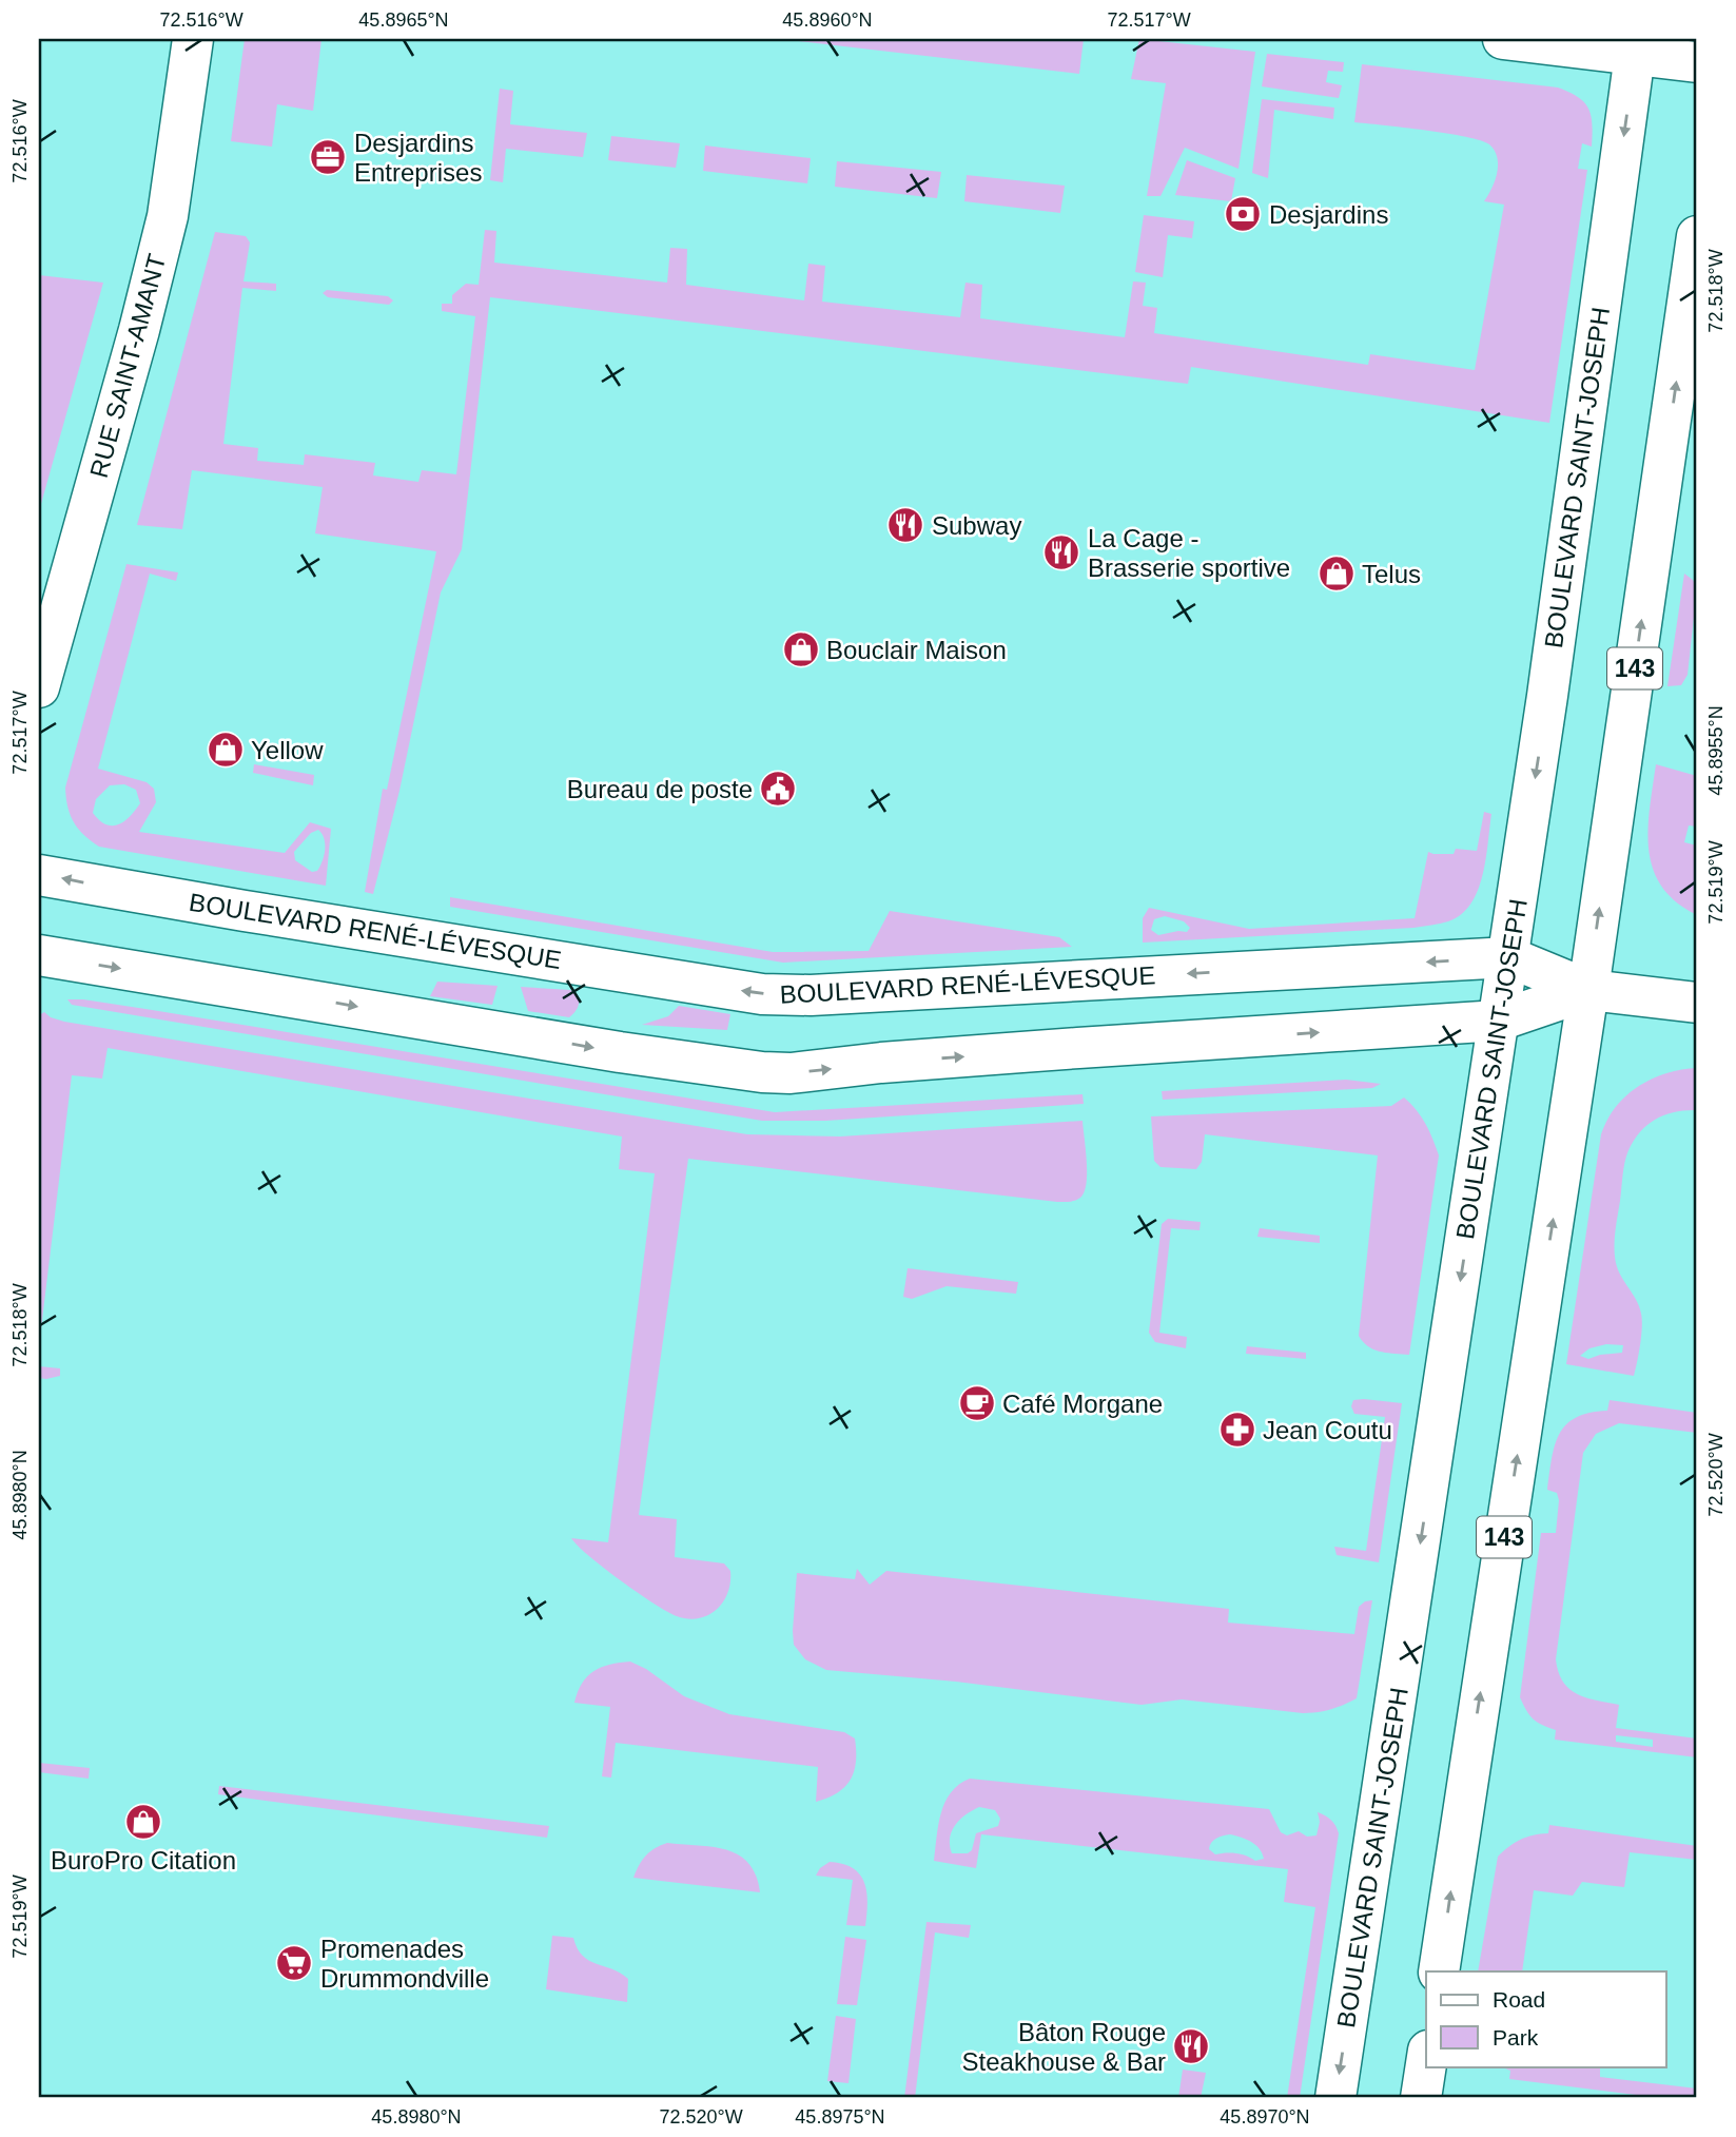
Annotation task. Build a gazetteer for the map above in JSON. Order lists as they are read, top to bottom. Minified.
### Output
{"streets":{"main road":["RUE SAINT-AMANT","BOULEVARD SAINT-JOSEPH","143","BOULEVARD RENÉ-LÉVESQUE"]},"crossings":[["BOULEVARD SAINT-JOSEPH","BOULEVARD RENÉ-LÉVESQUE"],["143","BOULEVARD RENÉ-LÉVESQUE"]],"places":{"office":["Desjardins Entreprises"],"bank":["Desjardins"],"restaurant":["Subway","La Cage - Brasserie sportive","Bâton Rouge Steakhouse & Bar"],"shop":["Telus","Bouclair Maison","Yellow","BuroPro Citation"],"public building":["Bureau de poste"],"cafe":["Café Morgane"],"pharmacy":["Jean Coutu"],"supermarket":["Promenades Drummondville"]},"legend":["Road","Park"],"coordinates":["72.516°W","45.8965°N","45.8960°N","72.517°W","72.518°W","45.8955°N","72.519°W","72.520°W","45.8980°N","45.8975°N","45.8970°N"]}
